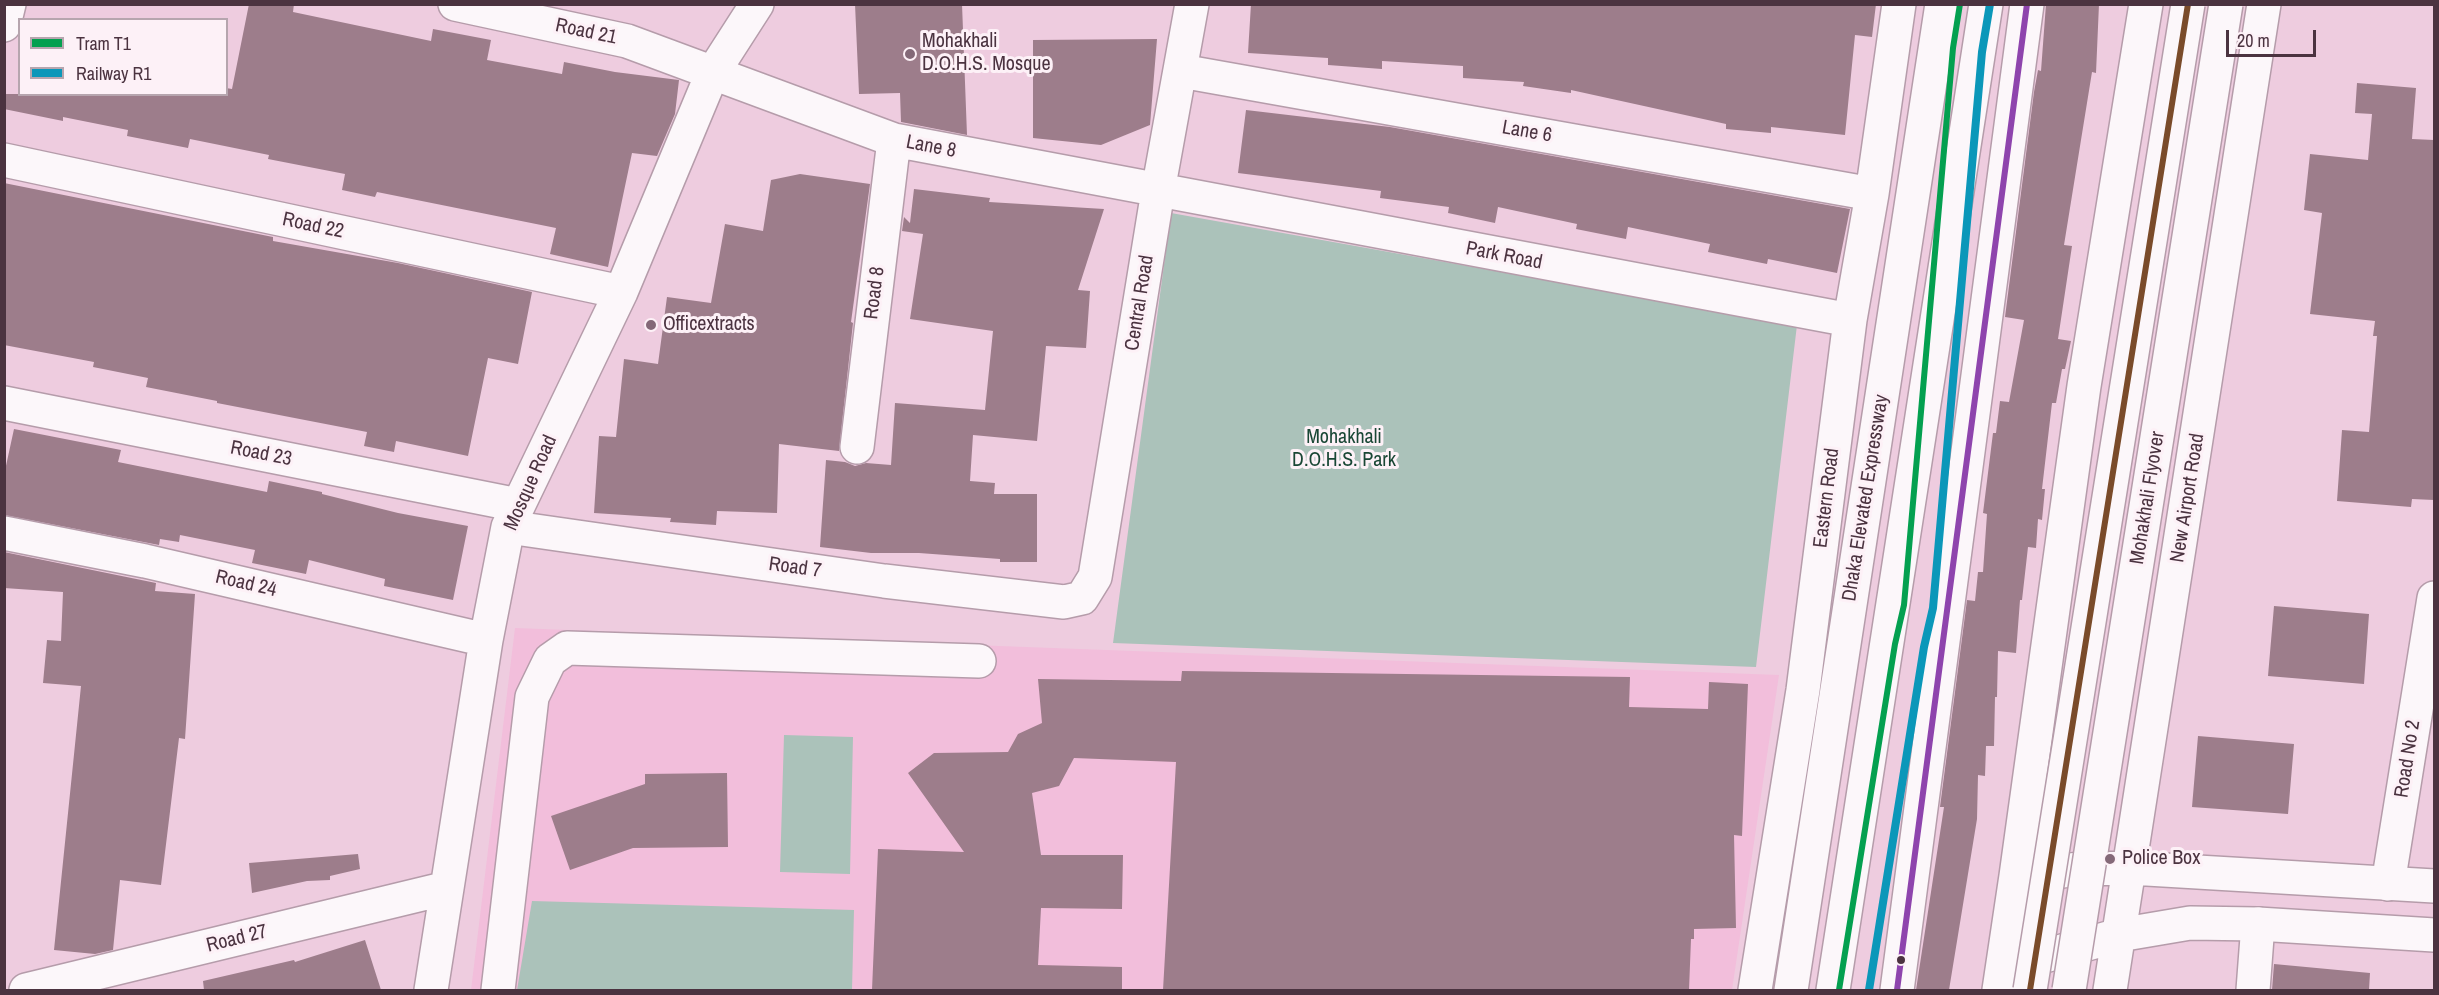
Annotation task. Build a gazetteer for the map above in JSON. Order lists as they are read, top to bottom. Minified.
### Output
{"streets":{"main road":["Road 21","Lane 6","Lane 8","Road 22","Park Road","Road 8","Central Road","Road 23","Mosque Road","Eastern Road","Dhaka Elevated Expressway","Mohakhali Flyover","New Airport Road","Road 7","Road 24","Road No 2","Road 27"]},"crossings":[["Road 21","Lane 8"],["Road 21","Mosque Road"],["Lane 6","Central Road"],["Lane 6","Eastern Road"],["Lane 8","Park Road"],["Lane 8","Road 8"],["Lane 8","Central Road"],["Lane 8","Mosque Road"],["Road 22","Mosque Road"],["Park Road","Central Road"],["Park Road","Eastern Road"],["Central Road","Road 7"],["Road 23","Mosque Road"],["Road 23","Road 7"],["Mosque Road","Road 7"],["Mosque Road","Road 24"],["Mosque Road","Road 27"]],"parks":["Mohakhali D.O.H.S. Park"],"places":["Mohakhali D.O.H.S. Mosque","Officextracts","Police Box"],"lines":["tram line T1","rail line R1"],"legend":["Tram T1","Railway R1"],"scale_bar":"20 m"}
